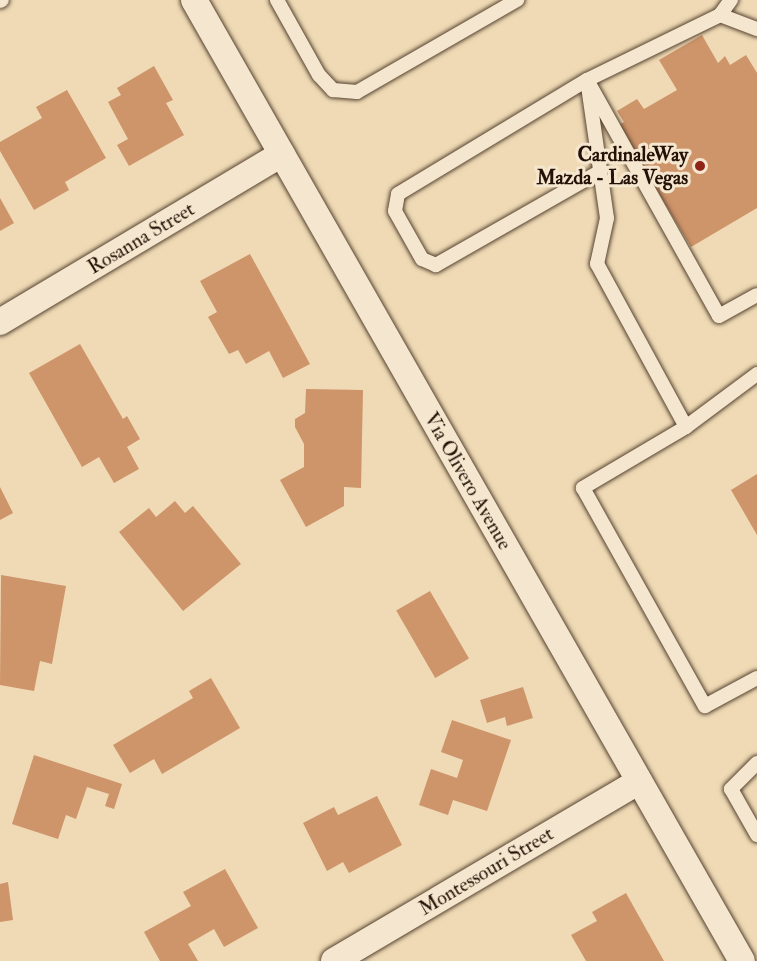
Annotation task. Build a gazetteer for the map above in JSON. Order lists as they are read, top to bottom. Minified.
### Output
{"streets":{"street":["Rosanna Street","Via Olivero Avenue","Montessouri Street"]},"crossings":[["Rosanna Street","Via Olivero Avenue"],["Via Olivero Avenue","Montessouri Street"]],"places":["CardinaleWay Mazda - Las Vegas"]}
